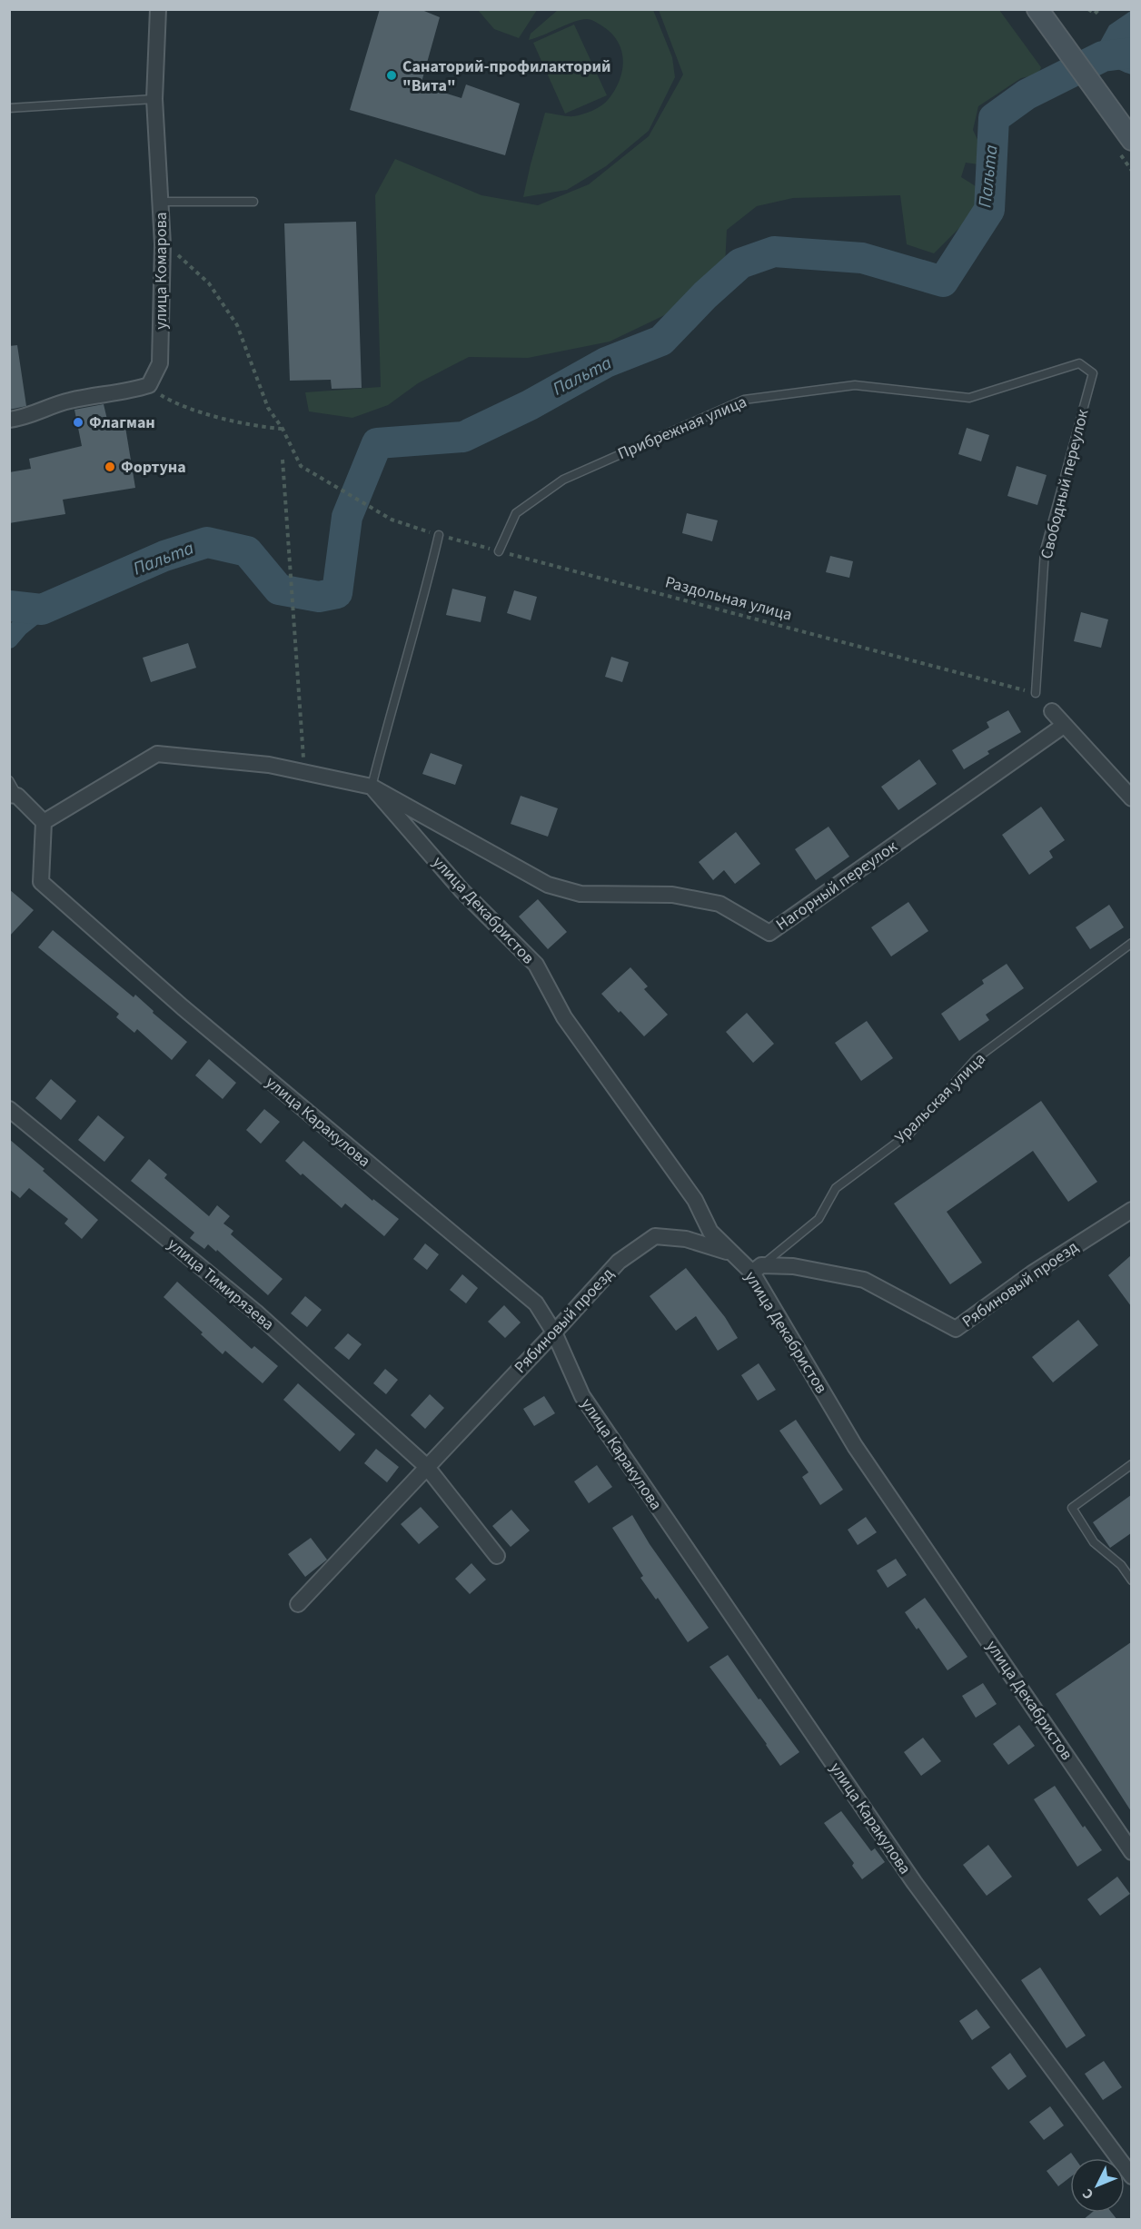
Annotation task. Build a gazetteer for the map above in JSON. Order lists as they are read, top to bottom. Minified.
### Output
{"streets":{"street":["улица Комарова","Нагорный переулок","улица Декабристов","улица Каракулова","улица Тимирязева","Рябиновый проезд"],"lane":["Прибрежная улица","Свободный переулок","Уральская улица"],"path":["Раздольная улица"]},"crossings":[["улица Комарова","Раздольная улица"],["Прибрежная улица","Свободный переулок"],["Прибрежная улица","Раздольная улица"],["Свободный переулок","Раздольная улица"],["Нагорный переулок","улица Декабристов"],["улица Декабристов","Уральская улица"],["улица Декабристов","Рябиновый проезд"],["Уральская улица","Рябиновый проезд"],["улица Каракулова","Рябиновый проезд"],["улица Тимирязева","Рябиновый проезд"]],"water":["Пальта"],"places":["Санаторий-профилакторий \"Вита\"","Флагман","Фортуна"],"north":"bottom left"}
